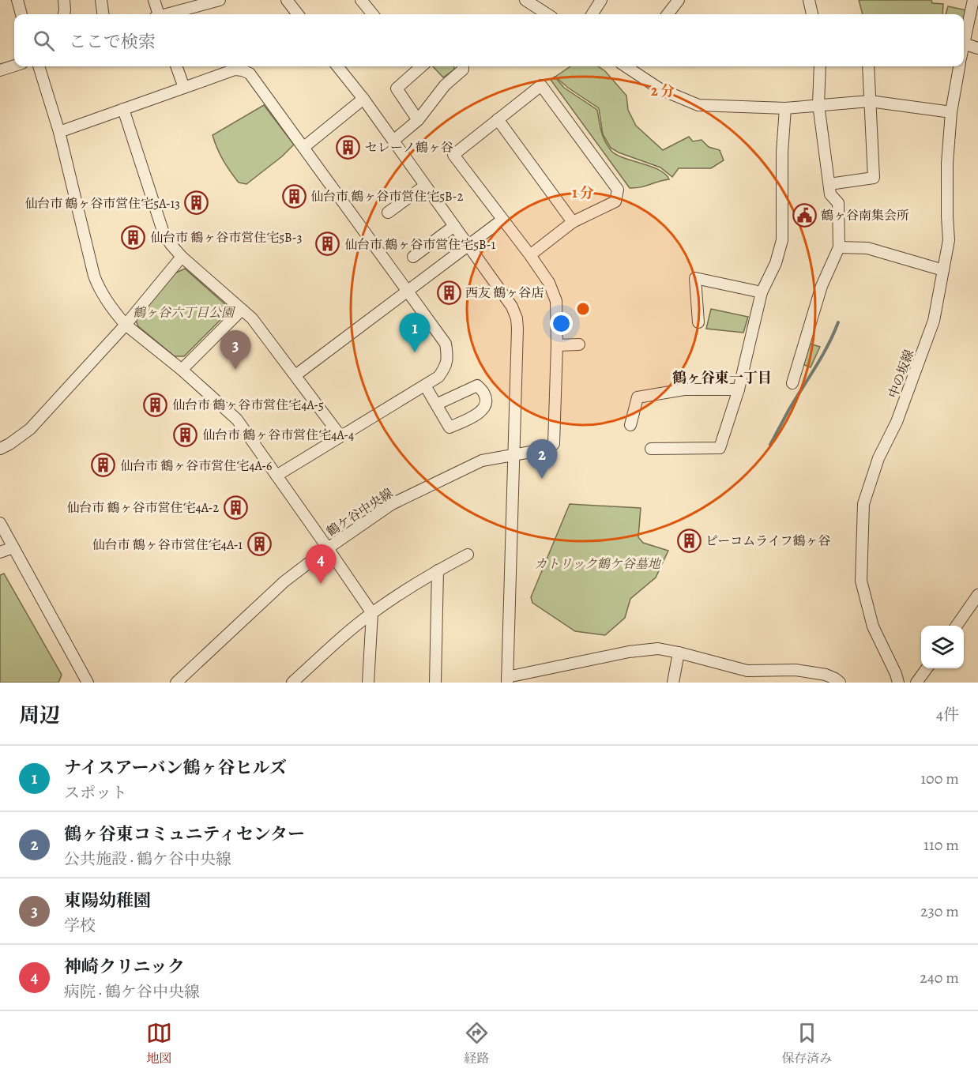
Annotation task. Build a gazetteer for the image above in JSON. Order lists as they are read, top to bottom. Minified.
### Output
{"streets":{"street":["中の坂線","鶴ケ谷中央線"]},"districts":["鶴ヶ谷東一丁目"],"parks":["鶴ヶ谷六丁目公園","カトリック鶴ケ谷墓地"],"places":{"building":["セレーノ鶴ヶ谷","仙台市 鶴ヶ谷市営住宅5B-2","仙台市 鶴ヶ谷市営住宅5A-13","仙台市 鶴ヶ谷市営住宅5B-3","仙台市 鶴ヶ谷市営住宅5B-1","西友 鶴ヶ谷店","仙台市 鶴ヶ谷市営住宅4A-5","仙台市 鶴ヶ谷市営住宅4A-4","仙台市 鶴ヶ谷市営住宅4A-6","仙台市 鶴ヶ谷市営住宅4A-2","ピーコムライフ鶴ヶ谷","仙台市 鶴ヶ谷市営住宅4A-1"],"public building":["鶴ヶ谷南集会所"]},"page":{"search":"ここで検索","pins":["1","3","2","4"],"heading":["周辺","4件"],"list":[{"mark":"1","name":"ナイスアーバン鶴ヶ谷ヒルズ","note":"スポット","value":"100 m"},{"mark":"2","name":"鶴ヶ谷東コミュニティセンター","note":"公共施設 · 鶴ケ谷中央線","value":"110 m"},{"mark":"3","name":"東陽幼稚園","note":"学校","value":"230 m"},{"mark":"4","name":"神崎クリニック","note":"病院 · 鶴ケ谷中央線","value":"240 m"}],"nav":["地図","経路","保存済み"]},"rings":["2 分","1 分"]}
